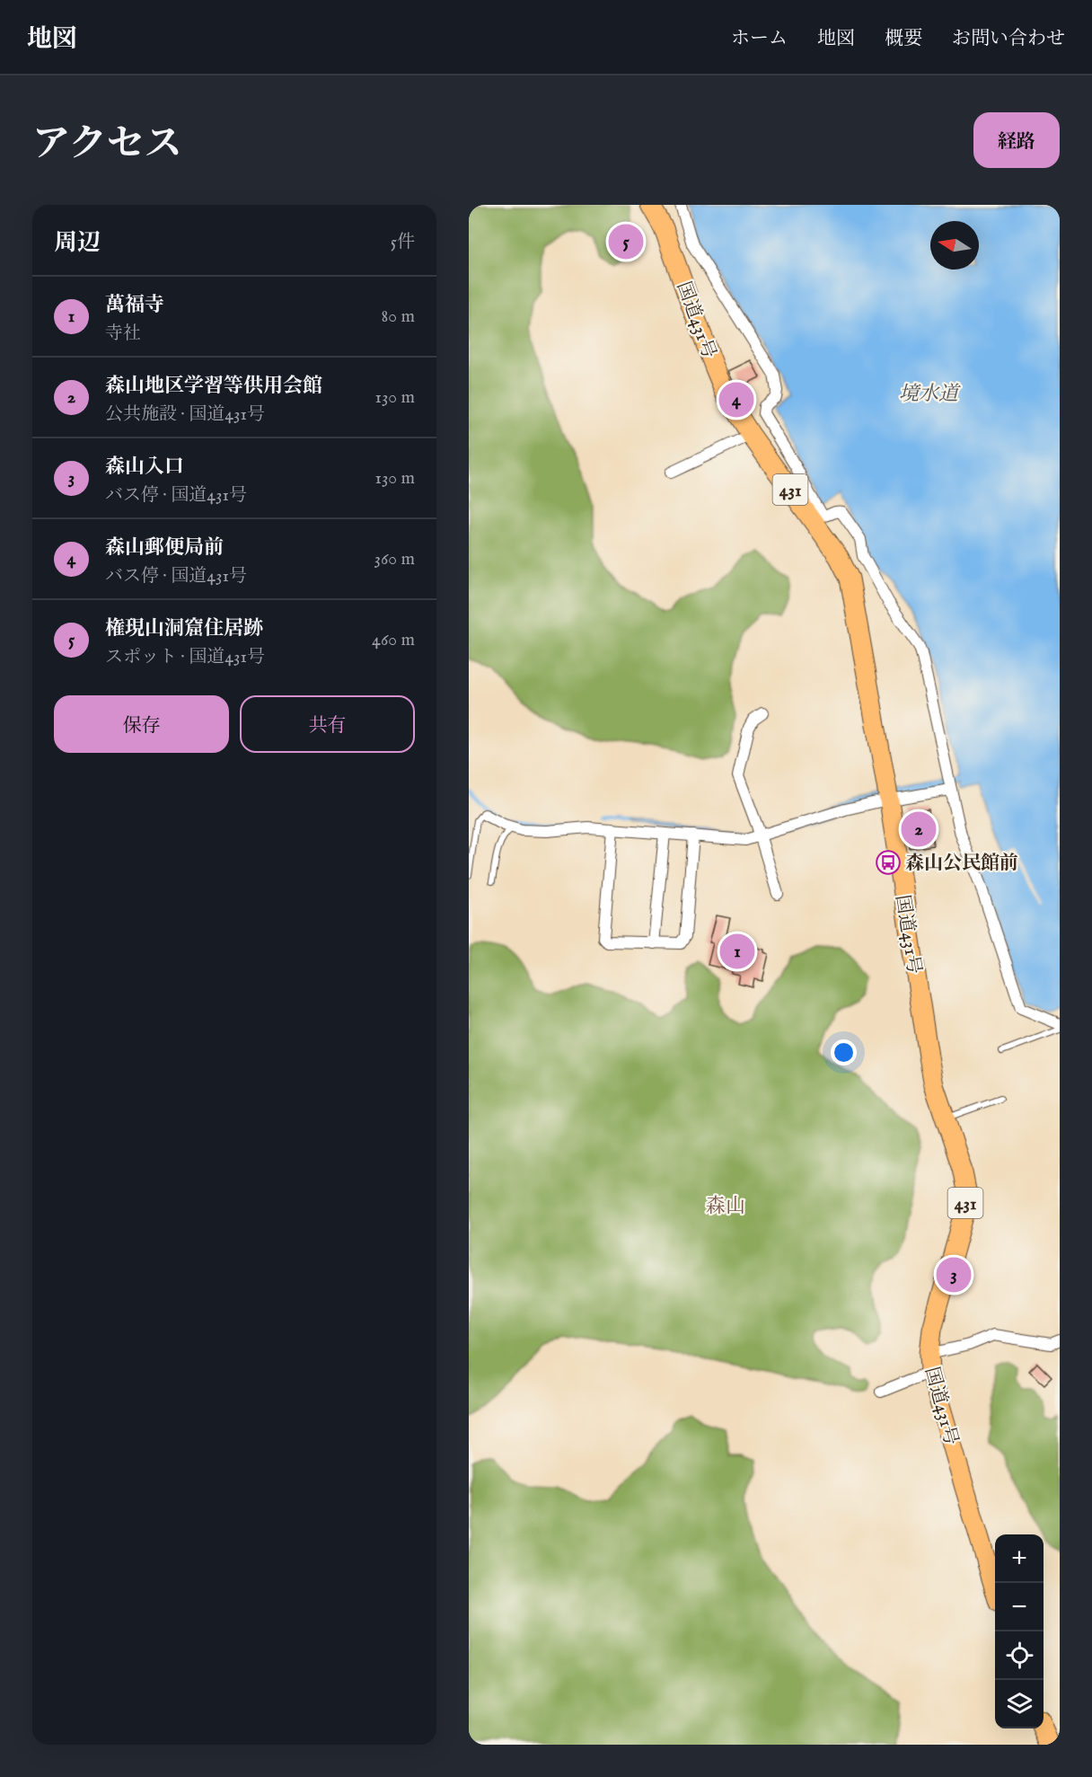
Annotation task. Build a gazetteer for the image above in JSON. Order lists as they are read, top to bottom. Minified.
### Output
{"streets":{"highway":["国道431号","431"]},"districts":["森山"],"water":["境水道"],"places":{"bus stop":["森山公民館前"]},"north":"left","page":{"header":"地図","nav":["ホーム","地図","概要","お問い合わせ"],"title":"アクセス","buttons":["経路",["保存","共有"]],"heading":["周辺","5件"],"pins":["5","4","2","1","3"],"list":[{"mark":"1","name":"萬福寺","note":"寺社","value":"80 m"},{"mark":"2","name":"森山地区学習等供用会館","note":"公共施設 · 国道431号","value":"130 m"},{"mark":"3","name":"森山入口","note":"バス停 · 国道431号","value":"130 m"},{"mark":"4","name":"森山郵便局前","note":"バス停 · 国道431号","value":"360 m"},{"mark":"5","name":"権現山洞窟住居跡","note":"スポット · 国道431号","value":"460 m"}],"map_buttons":["+","−"]}}
